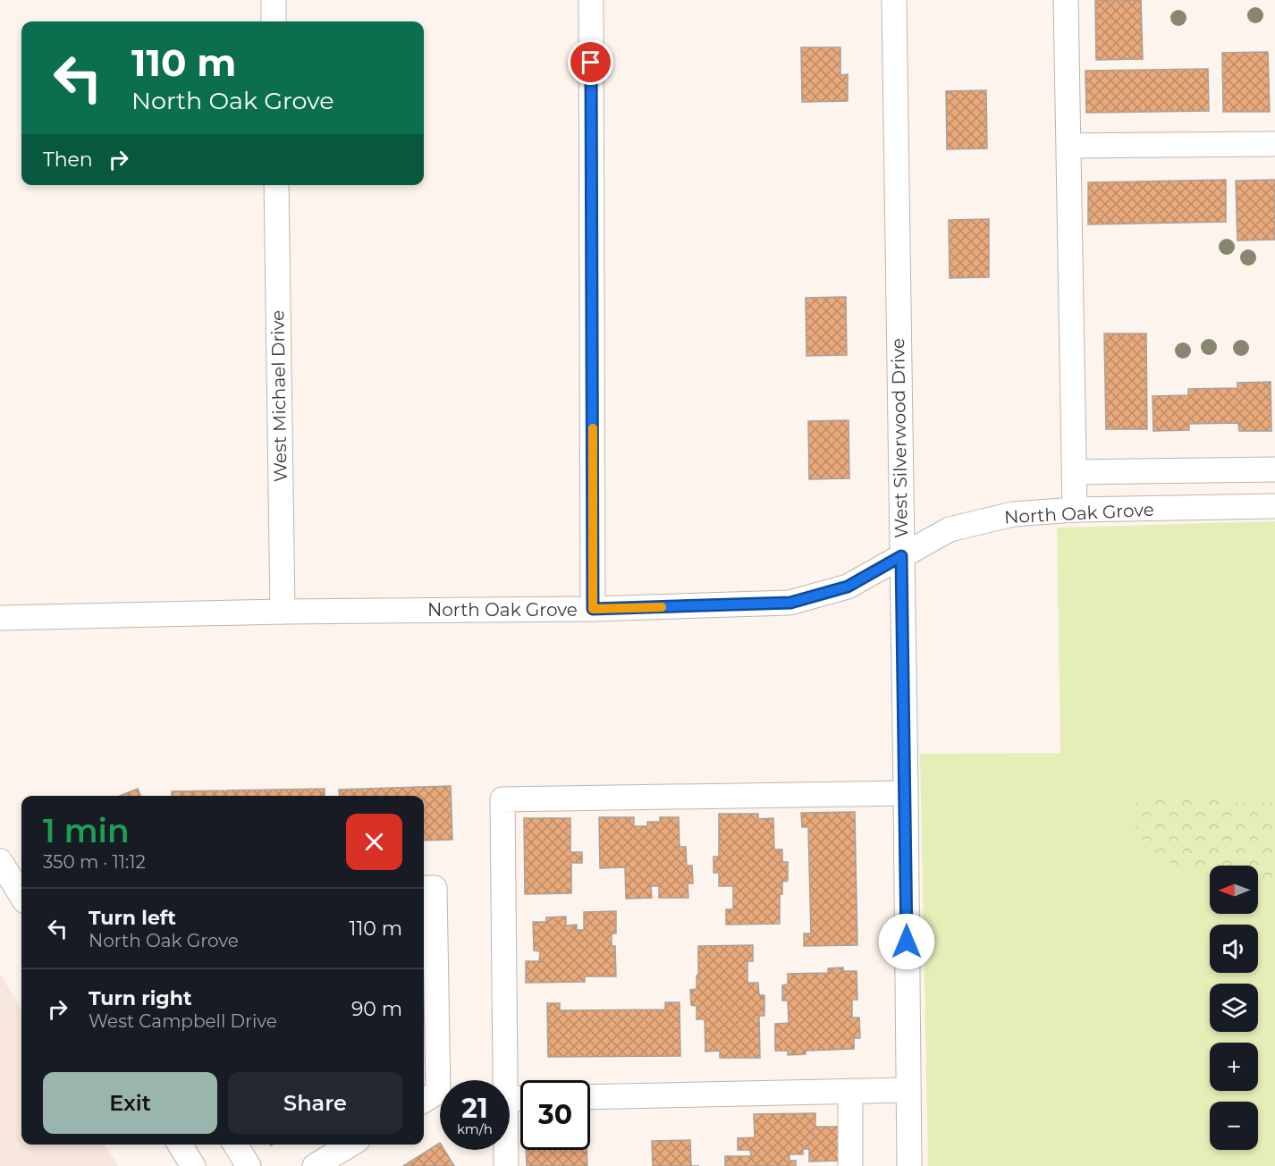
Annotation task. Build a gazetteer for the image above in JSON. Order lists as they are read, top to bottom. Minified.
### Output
{"streets":{"street":["West Michael Drive","West Silverwood Drive","North Oak Grove"]},"crossings":[["West Michael Drive","North Oak Grove"],["West Silverwood Drive","North Oak Grove"]],"north":"left","page":{"turn":["110 m","North Oak Grove"],"then":"Then","heading":["1 min","350 m · 11:12"],"map_buttons":["+","−"],"list":[{"name":"Turn left","note":"North Oak Grove","value":"110 m"},{"name":"Turn right","note":"West Campbell Drive","value":"90 m"}],"buttons":["Exit","Share"],"speed":"21 km/h","limit":"30"}}
